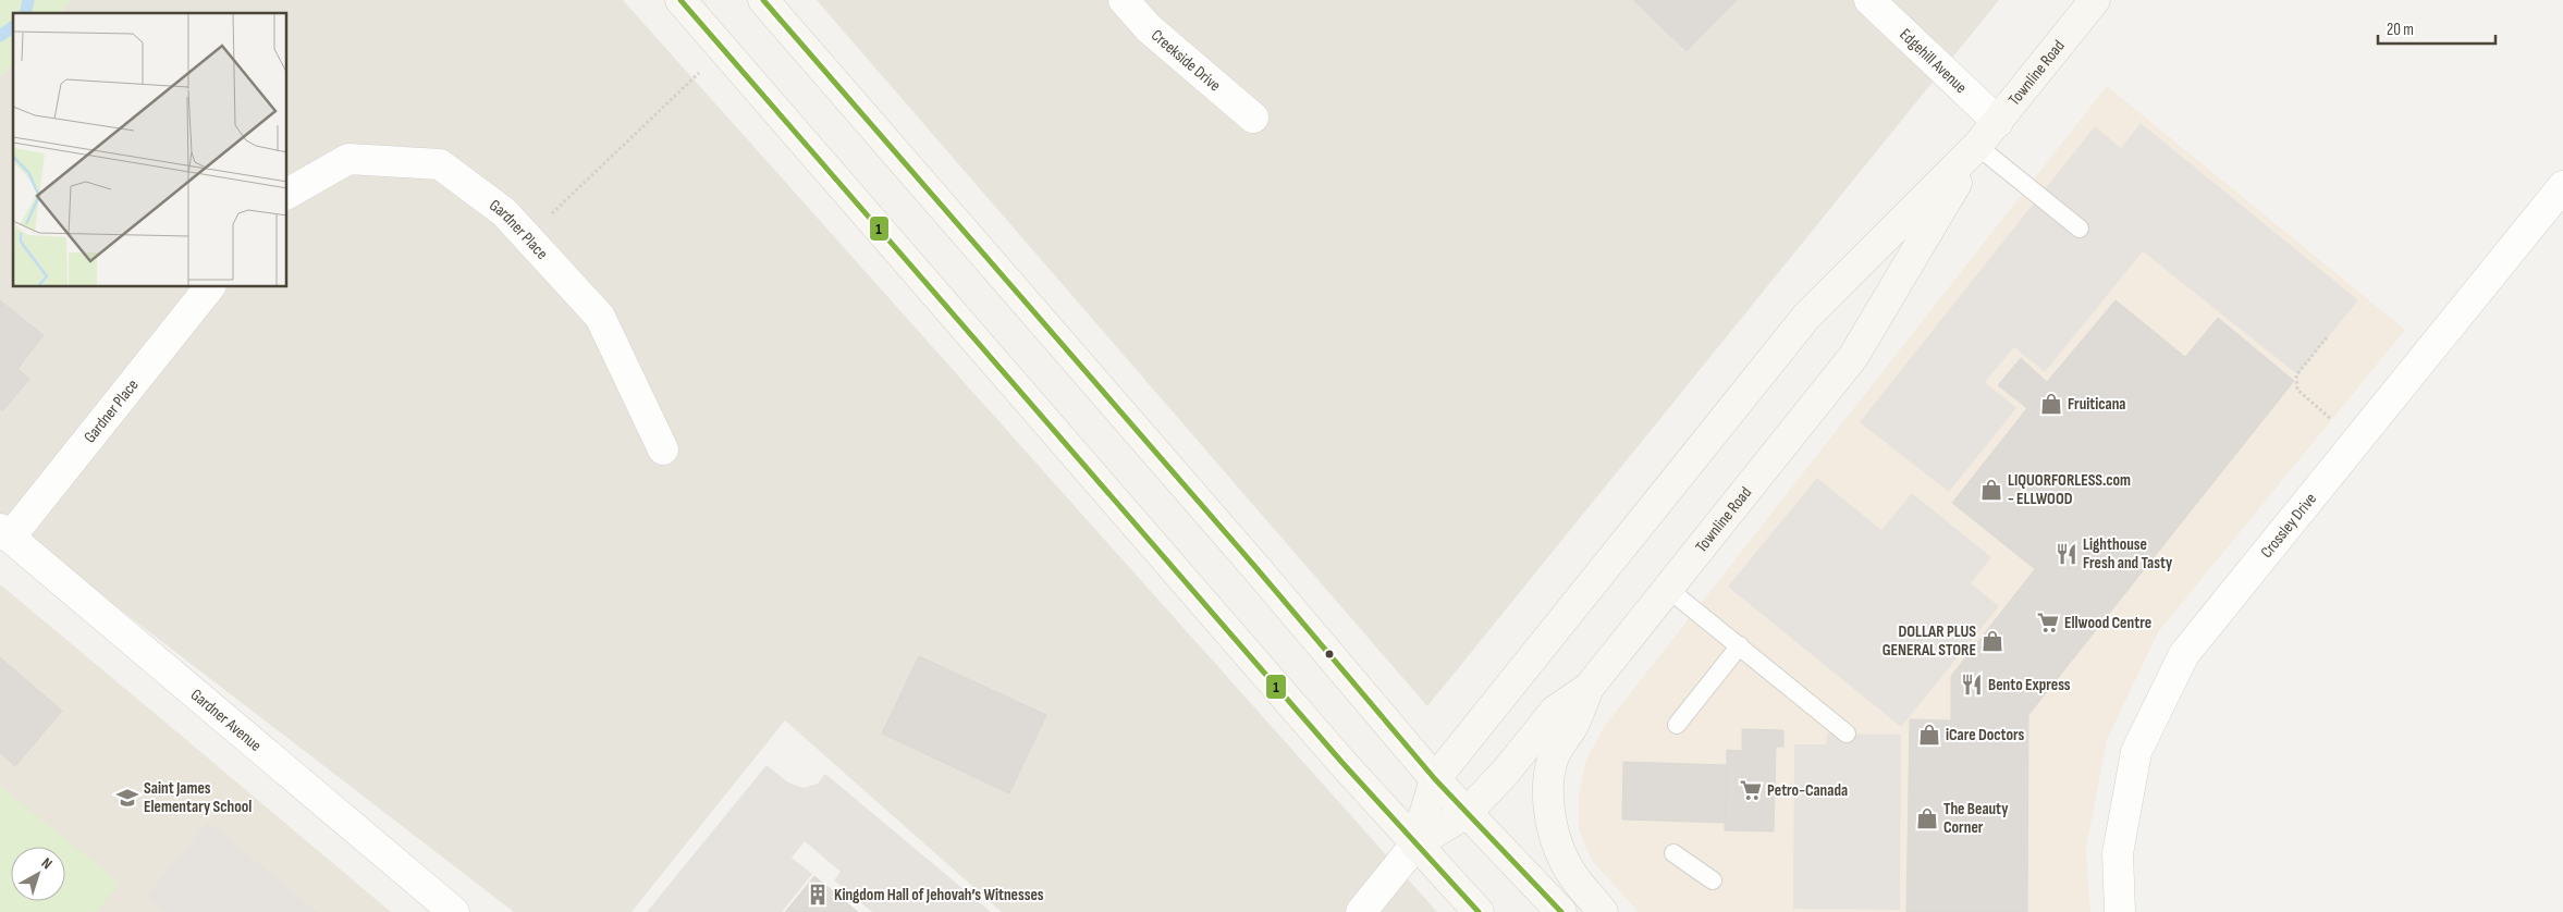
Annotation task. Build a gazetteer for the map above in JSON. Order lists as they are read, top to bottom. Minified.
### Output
{"streets":{"main road":["Townline Road"],"street":["Creekside Drive","Edgehill Avenue","Gardner Place","Crossley Drive","Gardner Avenue"]},"crossings":[["Edgehill Avenue","Townline Road"],["Gardner Place","Gardner Avenue"]],"places":{"shop":["Fruiticana","LIQUORFORLESS.com - ELLWOOD","DOLLAR PLUS GENERAL STORE","iCare Doctors","The Beauty Corner"],"restaurant":["Lighthouse Fresh and Tasty","Bento Express"],"supermarket":["Ellwood Centre","Petro-Canada"],"school or university":["Saint James Elementary School"],"building":["Kingdom Hall of Jehovah’s Witnesses"]},"lines":["transit line 1"],"scale_bar":"20 m","north":"top right"}
